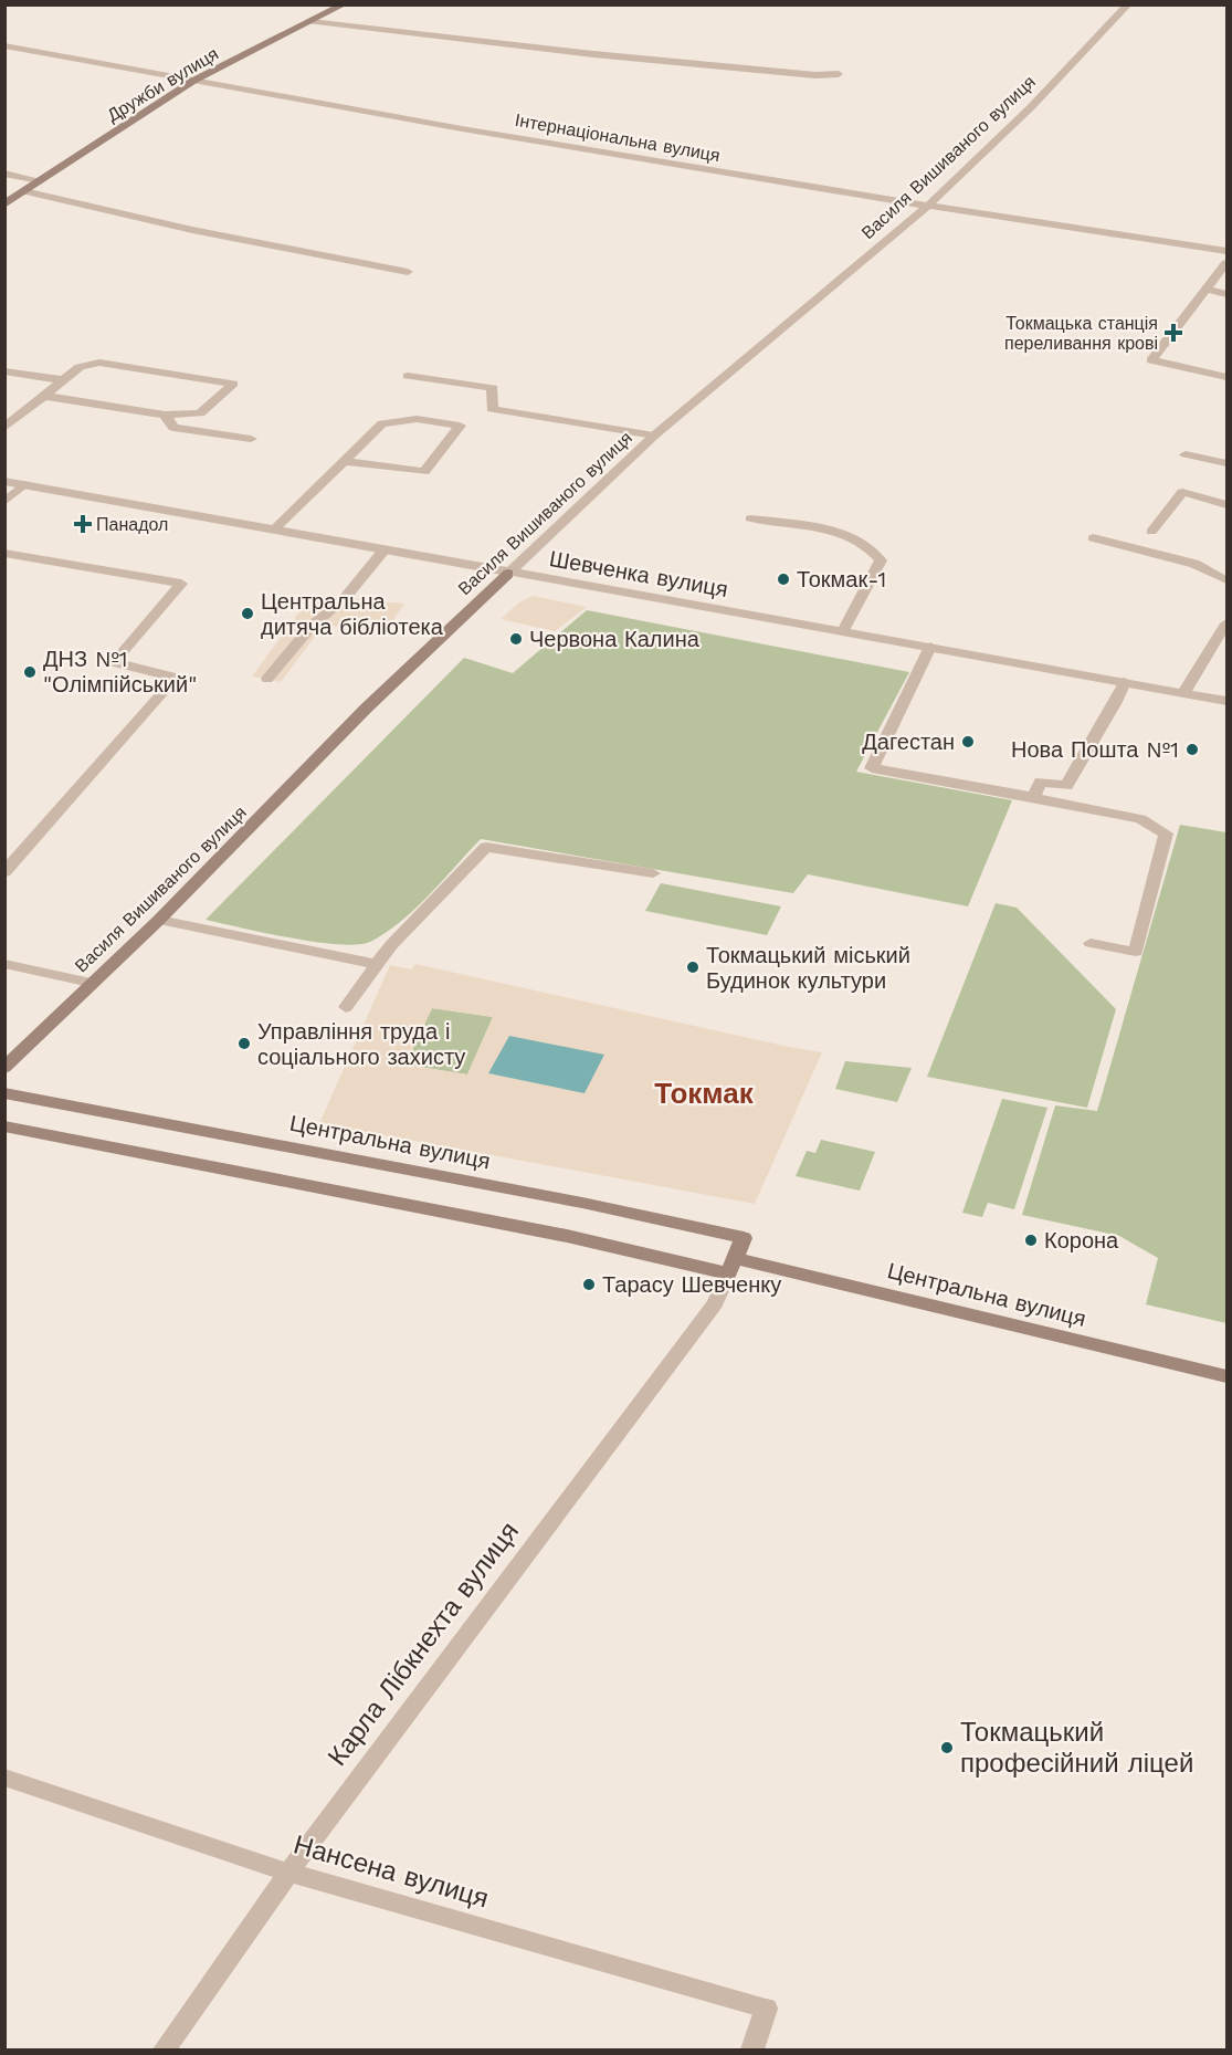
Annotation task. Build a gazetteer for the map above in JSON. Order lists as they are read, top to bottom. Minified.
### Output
{"streets":{"street":["Дружби вулиця","Інтернаціональна вулиця","Василя Вишиваного вулиця","Шевченка вулиця","Центральна вулиця","Карла Лібкнехта вулиця","Нансена вулиця"]},"crossings":[["Дружби вулиця","Інтернаціональна вулиця"],["Інтернаціональна вулиця","Василя Вишиваного вулиця"],["Василя Вишиваного вулиця","Шевченка вулиця"],["Центральна вулиця","Карла Лібкнехта вулиця"],["Карла Лібкнехта вулиця","Нансена вулиця"]],"districts":["Токмак"],"places":{"health":["Токмацька станція переливання крові","Панадол"],"other":["Токмак-1","Центральна дитяча бібліотека","Червона Калина","ДНЗ №1 \"Олімпійський\"","Дагестан","Нова Пошта №1","Токмацький міський Будинок культури","Управління труда і соціального захисту","Корона","Тарасу Шевченку","Токмацький професійний ліцей"]}}
